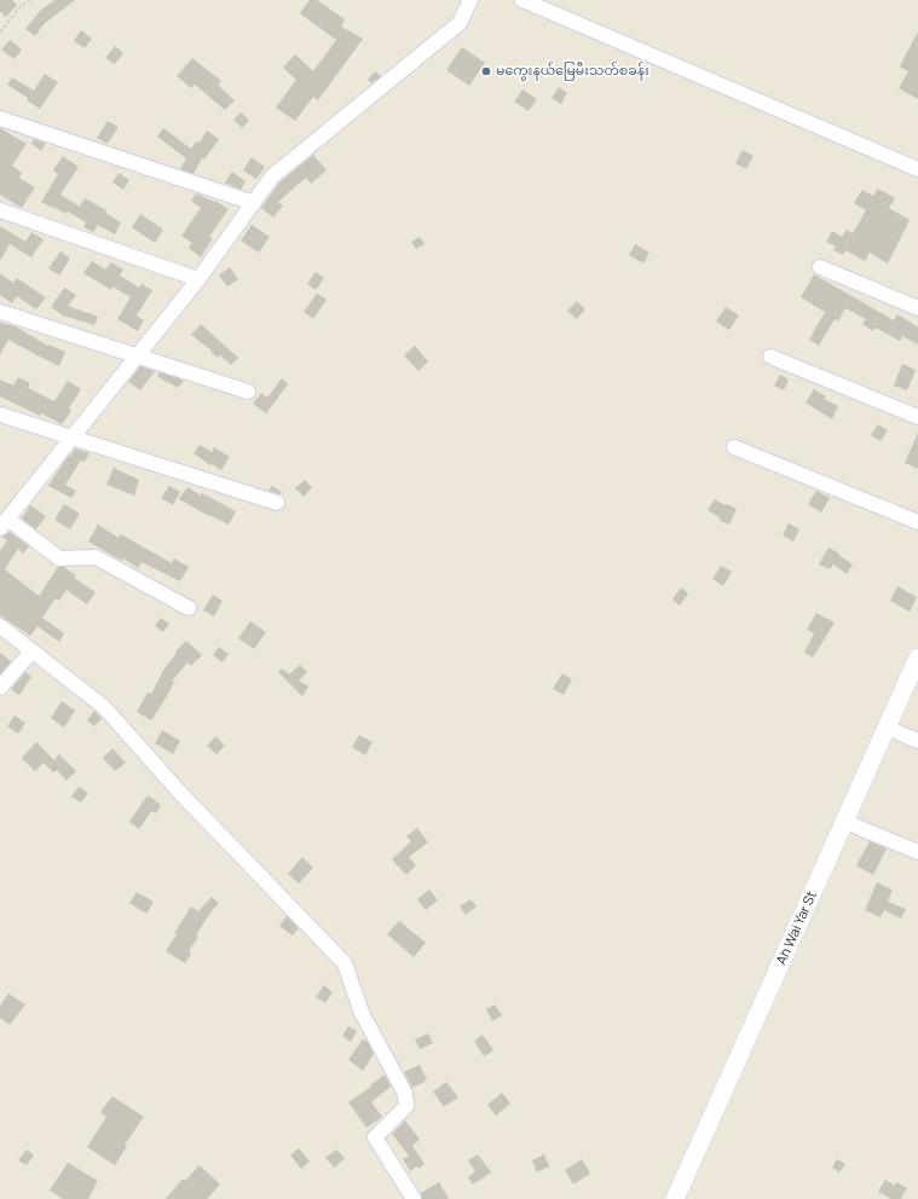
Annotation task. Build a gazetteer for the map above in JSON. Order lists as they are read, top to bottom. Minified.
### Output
{"streets":{"street":["Ah Wai Yar St"]},"places":["မကွေးနယ်မြေမီးသတ်စခန်း"]}
